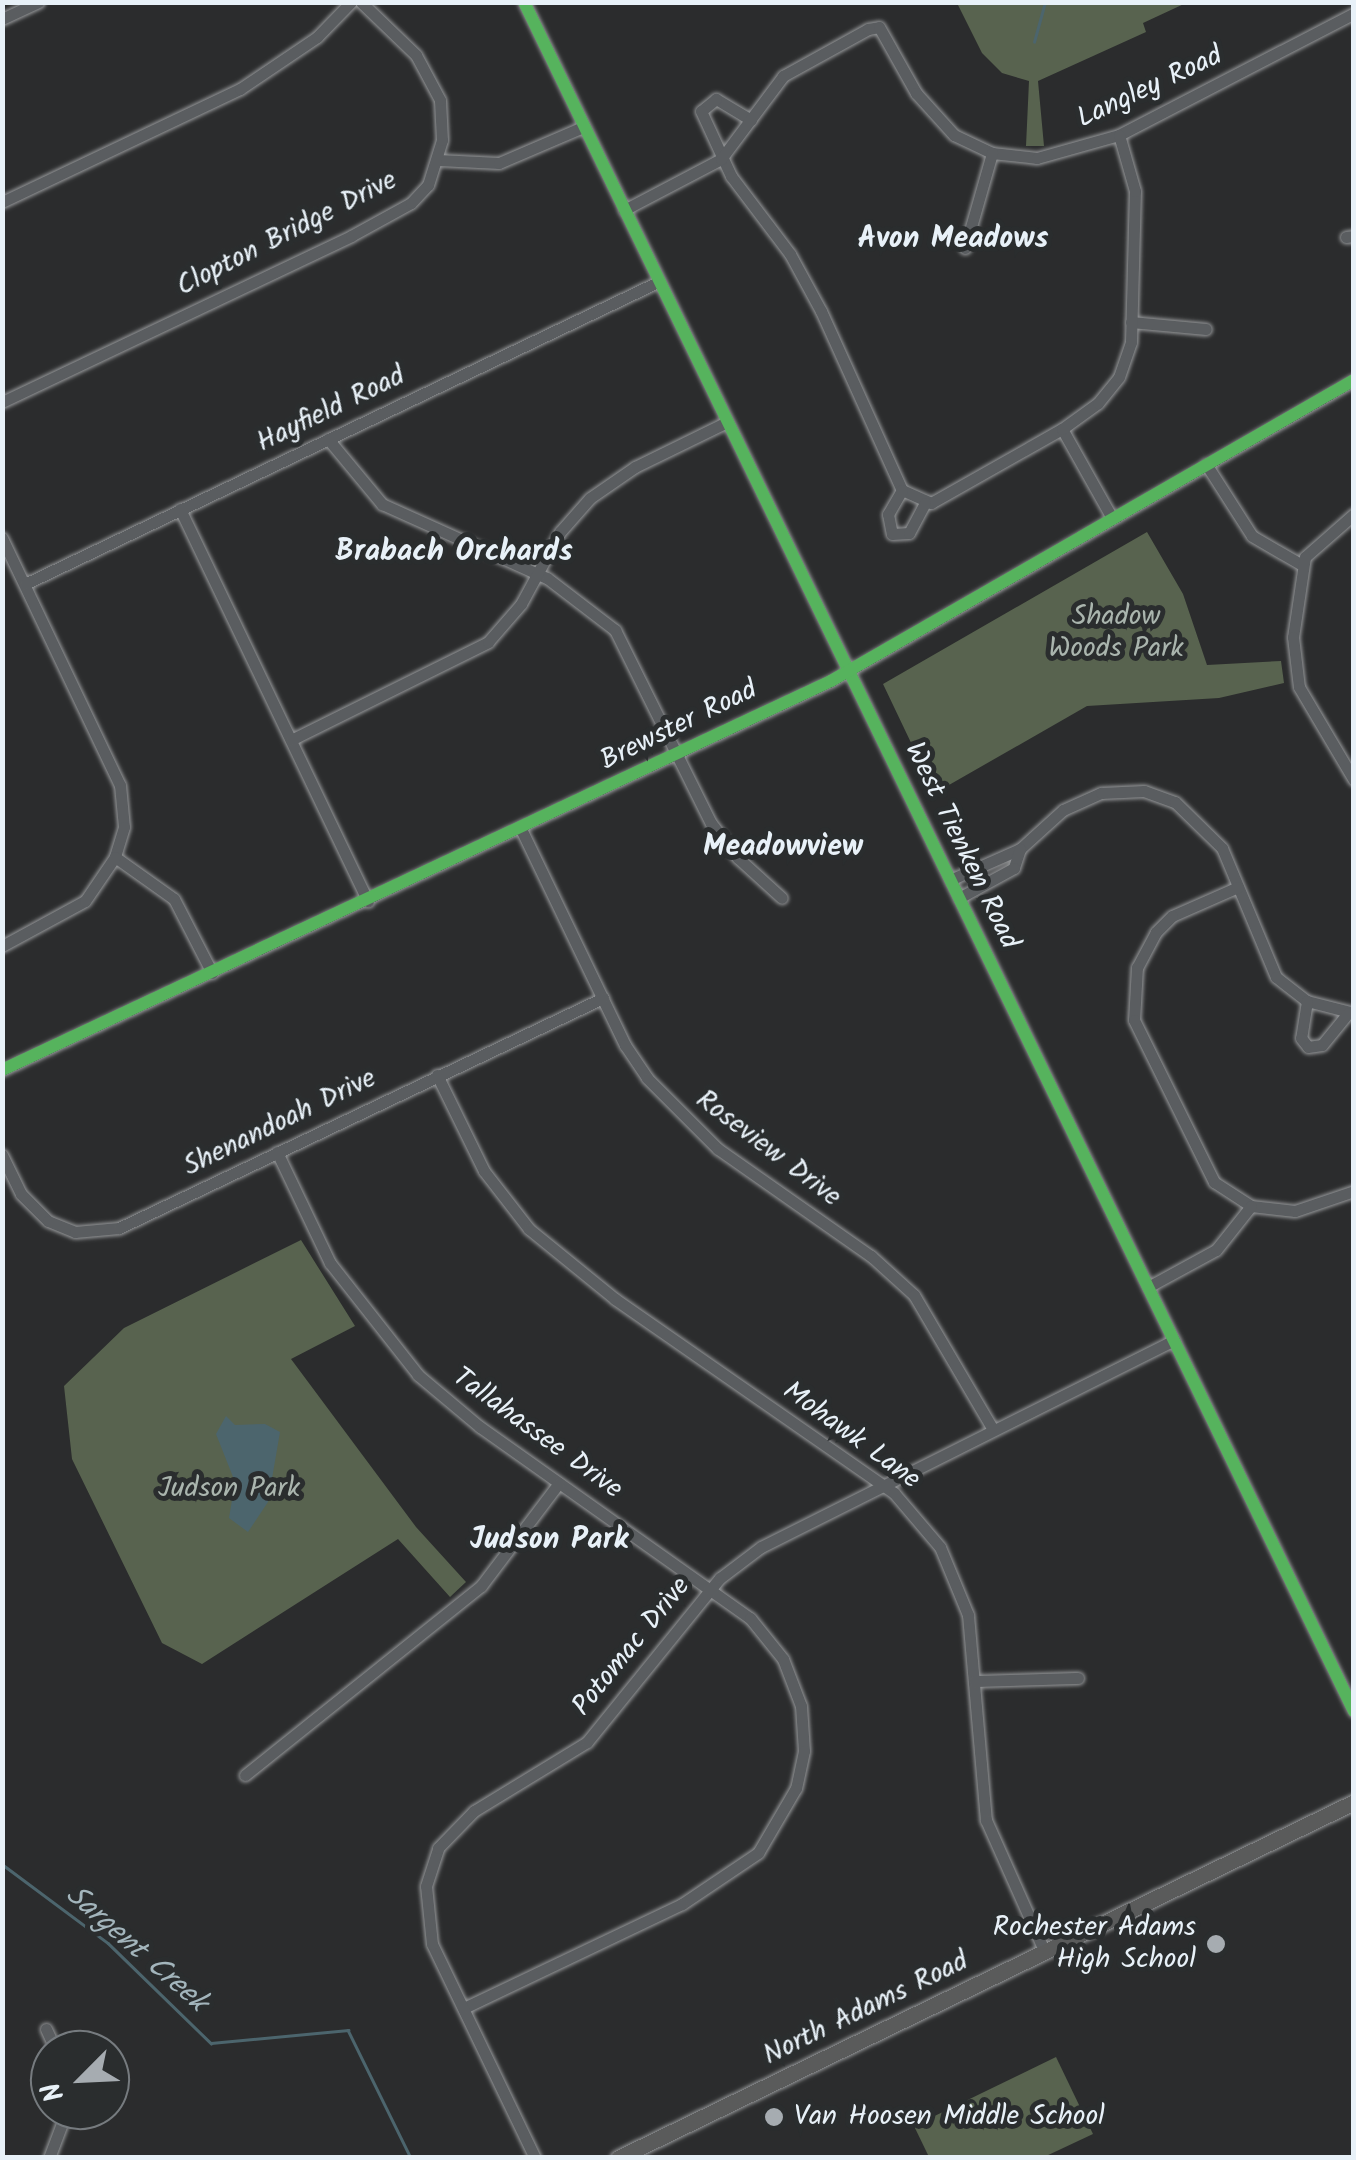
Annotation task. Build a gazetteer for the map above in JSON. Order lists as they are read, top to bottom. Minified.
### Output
{"streets":{"main road":["North Adams Road"],"street":["Langley Road","Clopton Bridge Drive","Hayfield Road","Brewster Road","West Tienken Road","Shenandoah Drive","Roseview Drive","Tallahassee Drive","Mohawk Lane","Potomac Drive"]},"crossings":[["Langley Road","West Tienken Road"],["Hayfield Road","West Tienken Road"],["Brewster Road","West Tienken Road"],["Brewster Road","Roseview Drive"],["West Tienken Road","Potomac Drive"],["Shenandoah Drive","Roseview Drive"],["Shenandoah Drive","Tallahassee Drive"],["Shenandoah Drive","Mohawk Lane"],["Roseview Drive","Potomac Drive"],["Tallahassee Drive","Potomac Drive"],["Mohawk Lane","Potomac Drive"],["Mohawk Lane","North Adams Road"]],"districts":["Avon Meadows","Brabach Orchards","Meadowview","Judson Park"],"water":["Sargent Creek"],"parks":["Shadow Woods Park","Judson Park"],"places":["Rochester Adams High School","Van Hoosen Middle School"],"north":"bottom left"}
